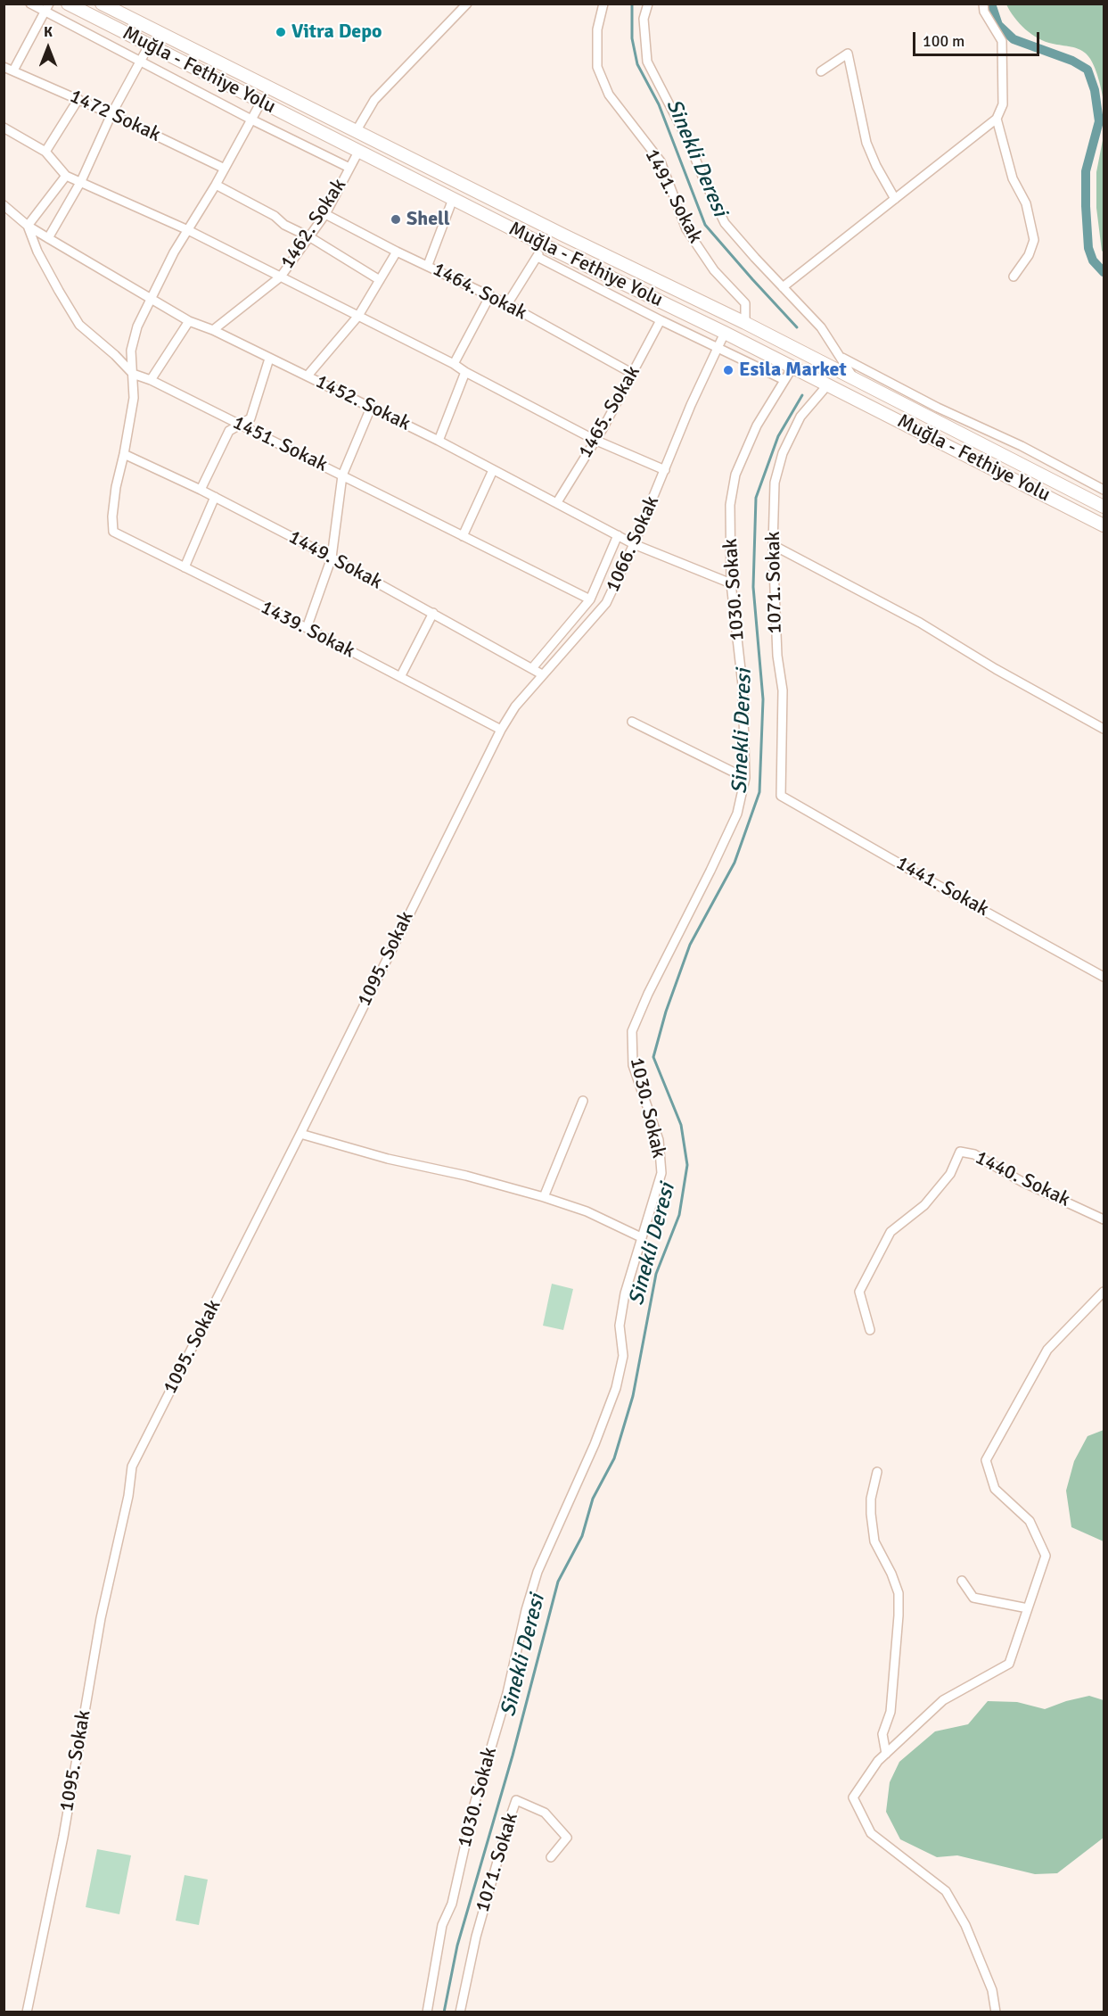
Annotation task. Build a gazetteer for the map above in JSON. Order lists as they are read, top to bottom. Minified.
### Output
{"streets":{"highway":["Muğla - Fethiye Yolu"],"street":["1472 Sokak","1491. Sokak","1462. Sokak","1464. Sokak","1452. Sokak","1465. Sokak","1451. Sokak","1066. Sokak","1449. Sokak","1071. Sokak","1030. Sokak","1439. Sokak","1441. Sokak","1095. Sokak","1440. Sokak"]},"crossings":[["Muğla - Fethiye Yolu","1491. Sokak"],["Muğla - Fethiye Yolu","1462. Sokak"],["Muğla - Fethiye Yolu","1066. Sokak"],["Muğla - Fethiye Yolu","1071. Sokak"],["Muğla - Fethiye Yolu","1030. Sokak"],["1462. Sokak","1464. Sokak"],["1462. Sokak","1452. Sokak"],["1464. Sokak","1465. Sokak"],["1452. Sokak","1465. Sokak"],["1452. Sokak","1451. Sokak"],["1452. Sokak","1066. Sokak"],["1452. Sokak","1030. Sokak"],["1066. Sokak","1449. Sokak"],["1066. Sokak","1439. Sokak"],["1066. Sokak","1095. Sokak"],["1449. Sokak","1439. Sokak"],["1071. Sokak","1441. Sokak"],["1439. Sokak","1095. Sokak"]],"water":["Sinekli Deresi"],"places":["Vitra Depo","Shell","Esila Market"],"scale_bar":"100 m","north":"top"}
